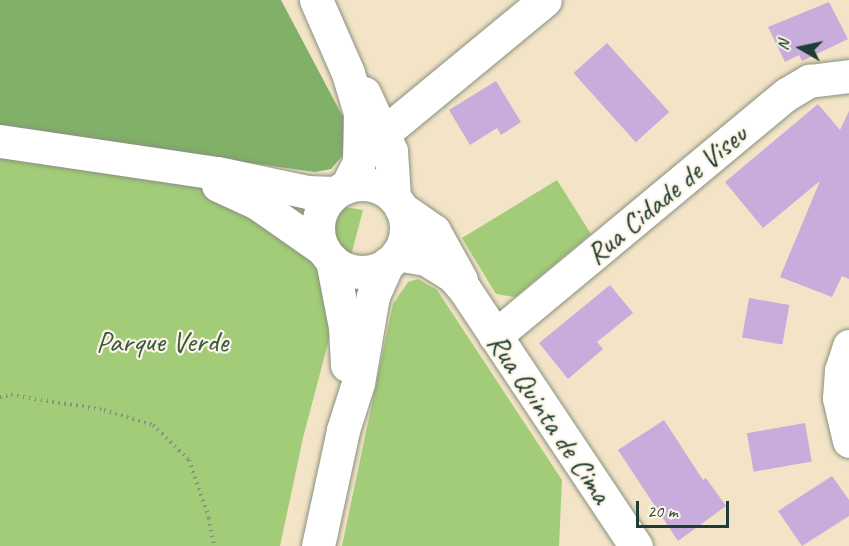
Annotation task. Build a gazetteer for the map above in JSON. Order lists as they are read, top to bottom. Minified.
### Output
{"streets":{"street":["Rua Cidade de Viseu","Rua Quinta de Cima"]},"crossings":[["Rua Cidade de Viseu","Rua Quinta de Cima"]],"parks":["Parque Verde"],"scale_bar":"20 m","north":"left"}
